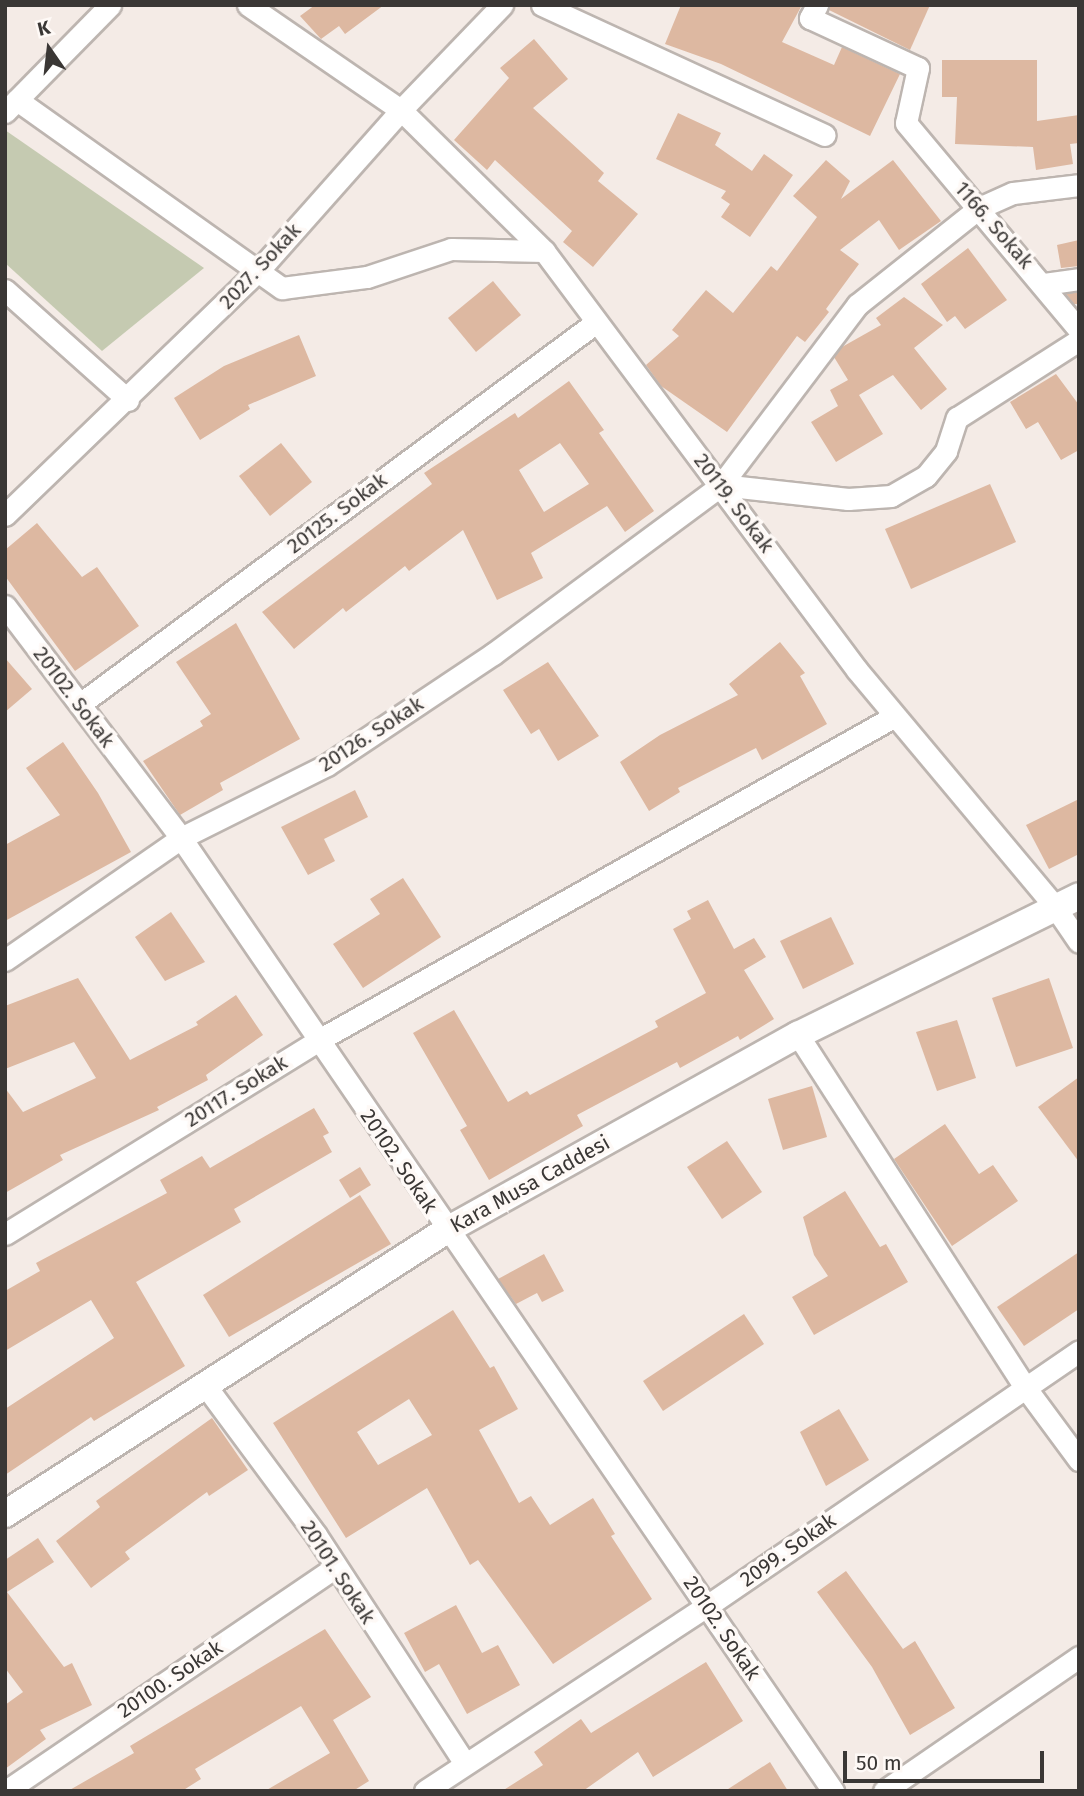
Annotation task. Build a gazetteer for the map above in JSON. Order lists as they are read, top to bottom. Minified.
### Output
{"streets":{"street":["1166. Sokak","2027. Sokak","20119. Sokak","20125. Sokak","20102. Sokak","20126. Sokak","20117. Sokak","Kara Musa Caddesi","2099. Sokak","20101. Sokak","20100. Sokak"]},"crossings":[["1166. Sokak","20126. Sokak"],["2027. Sokak","20119. Sokak"],["20119. Sokak","20125. Sokak"],["20119. Sokak","20126. Sokak"],["20119. Sokak","20117. Sokak"],["20119. Sokak","Kara Musa Caddesi"],["20125. Sokak","20102. Sokak"],["20102. Sokak","20126. Sokak"],["20102. Sokak","20117. Sokak"],["20102. Sokak","Kara Musa Caddesi"],["20102. Sokak","2099. Sokak"],["Kara Musa Caddesi","20101. Sokak"],["2099. Sokak","20101. Sokak"],["20101. Sokak","20100. Sokak"]],"scale_bar":"50 m","north":"top"}
